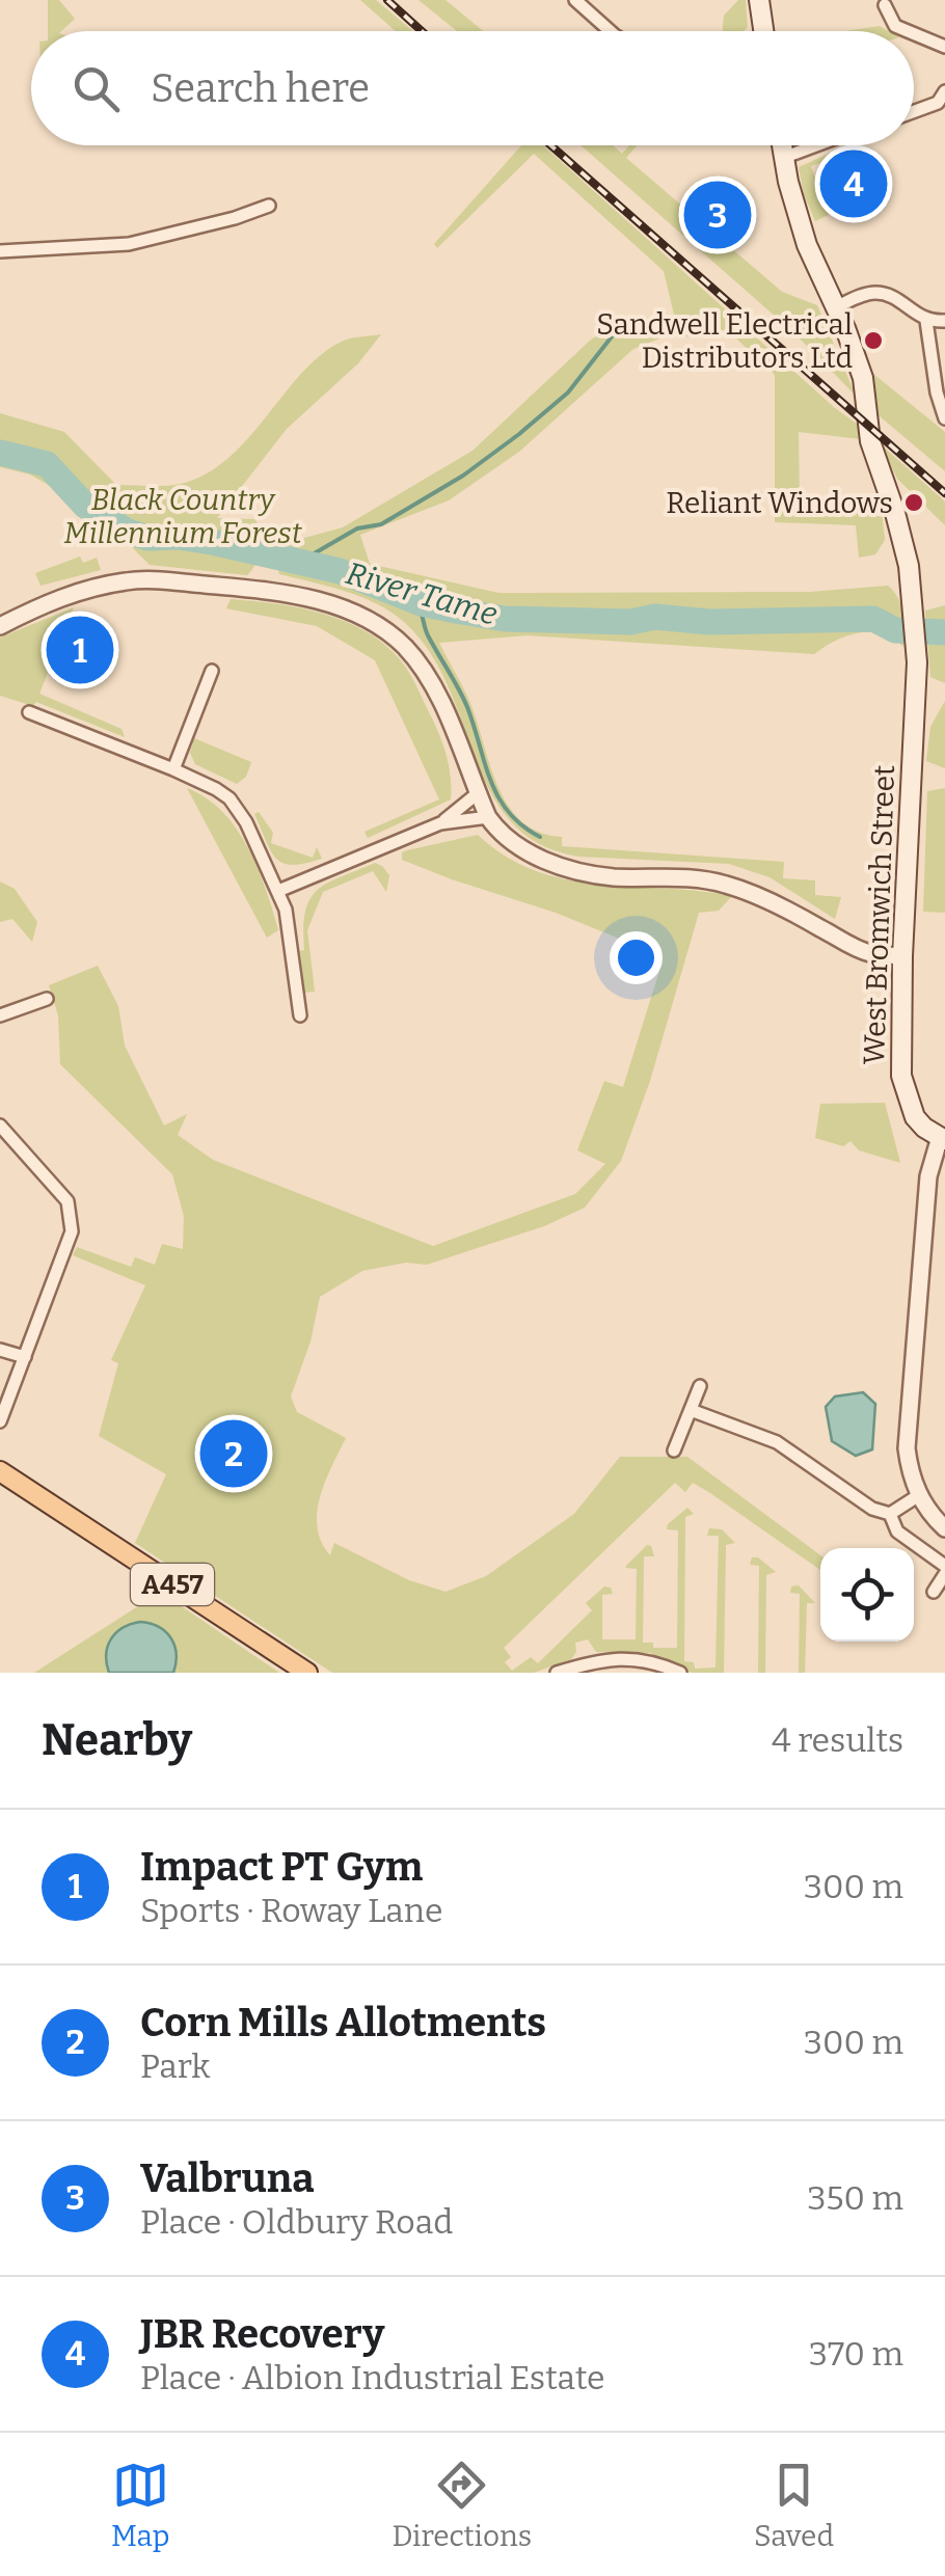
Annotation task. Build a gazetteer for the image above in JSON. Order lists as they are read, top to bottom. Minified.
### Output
{"streets":{"main road":["West Bromwich Street","A457"]},"water":["River Tame"],"parks":["Black Country Millennium Forest"],"places":["Sandwell Electrical Distributors Ltd","Reliant Windows"],"page":{"search":"Search here","pins":["4","3","1","2"],"heading":["Nearby","4 results"],"list":[{"mark":"1","name":"Impact PT Gym","note":"Sports · Roway Lane","value":"300 m"},{"mark":"2","name":"Corn Mills Allotments","note":"Park","value":"300 m"},{"mark":"3","name":"Valbruna","note":"Place · Oldbury Road","value":"350 m"},{"mark":"4","name":"JBR Recovery","note":"Place · Albion Industrial Estate","value":"370 m"}],"nav":["Map","Directions","Saved"]}}
